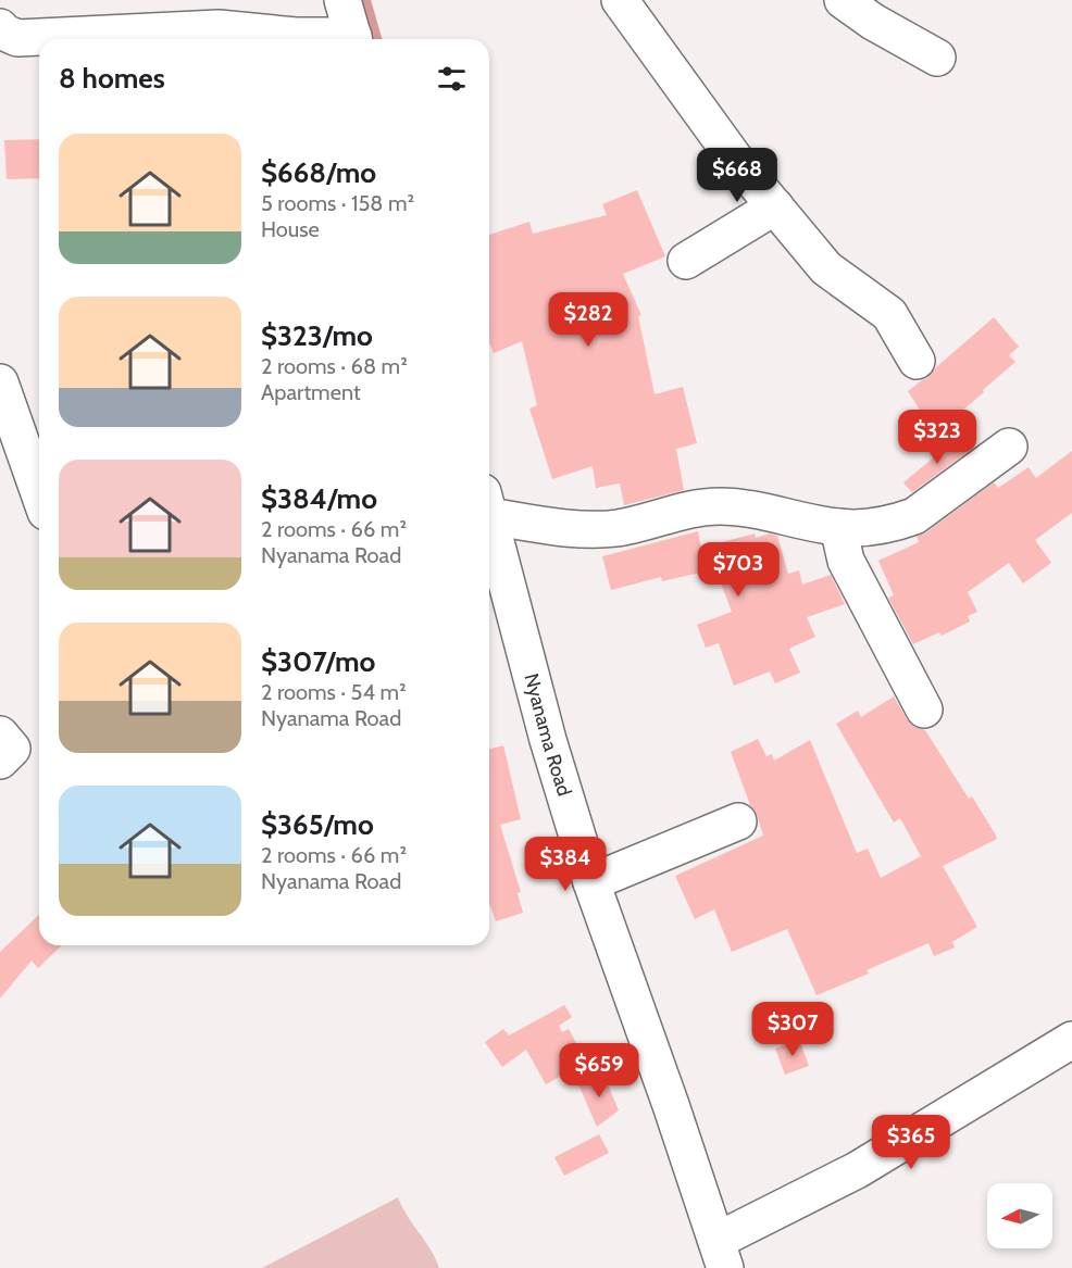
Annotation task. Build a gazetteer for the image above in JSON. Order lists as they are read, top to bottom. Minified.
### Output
{"streets":{"street":["Nyanama Road"]},"north":"left","page":{"heading":"8 homes","list":[{"name":"$668/mo","note":"5 rooms · 158 m² · House"},{"name":"$323/mo","note":"2 rooms · 68 m² · Apartment"},{"name":"$384/mo","note":"2 rooms · 66 m² · Nyanama Road"},{"name":"$307/mo","note":"2 rooms · 54 m² · Nyanama Road"},{"name":"$365/mo","note":"2 rooms · 66 m² · Nyanama Road"}],"price":["$668","$282","$323","$703","$384","$307","$659","$365"]}}
